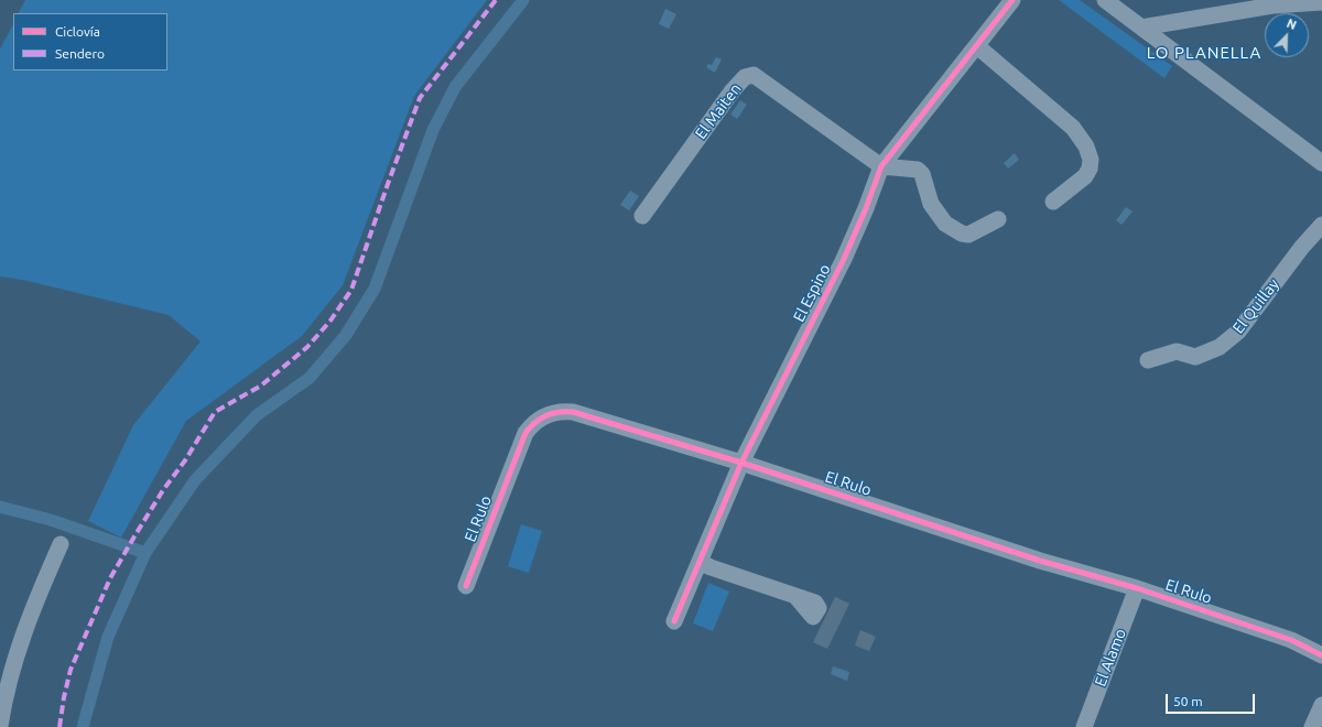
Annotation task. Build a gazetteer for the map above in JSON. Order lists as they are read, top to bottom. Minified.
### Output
{"streets":{"street":["El Maiten","El Espino","El Quillay","El Rulo","El Alamo"]},"crossings":[["El Maiten","El Espino"],["El Espino","El Rulo"],["El Rulo","El Alamo"]],"districts":["LO PLANELLA"],"legend":["Ciclovía","Sendero"],"scale_bar":"50 m","north":"top right"}
